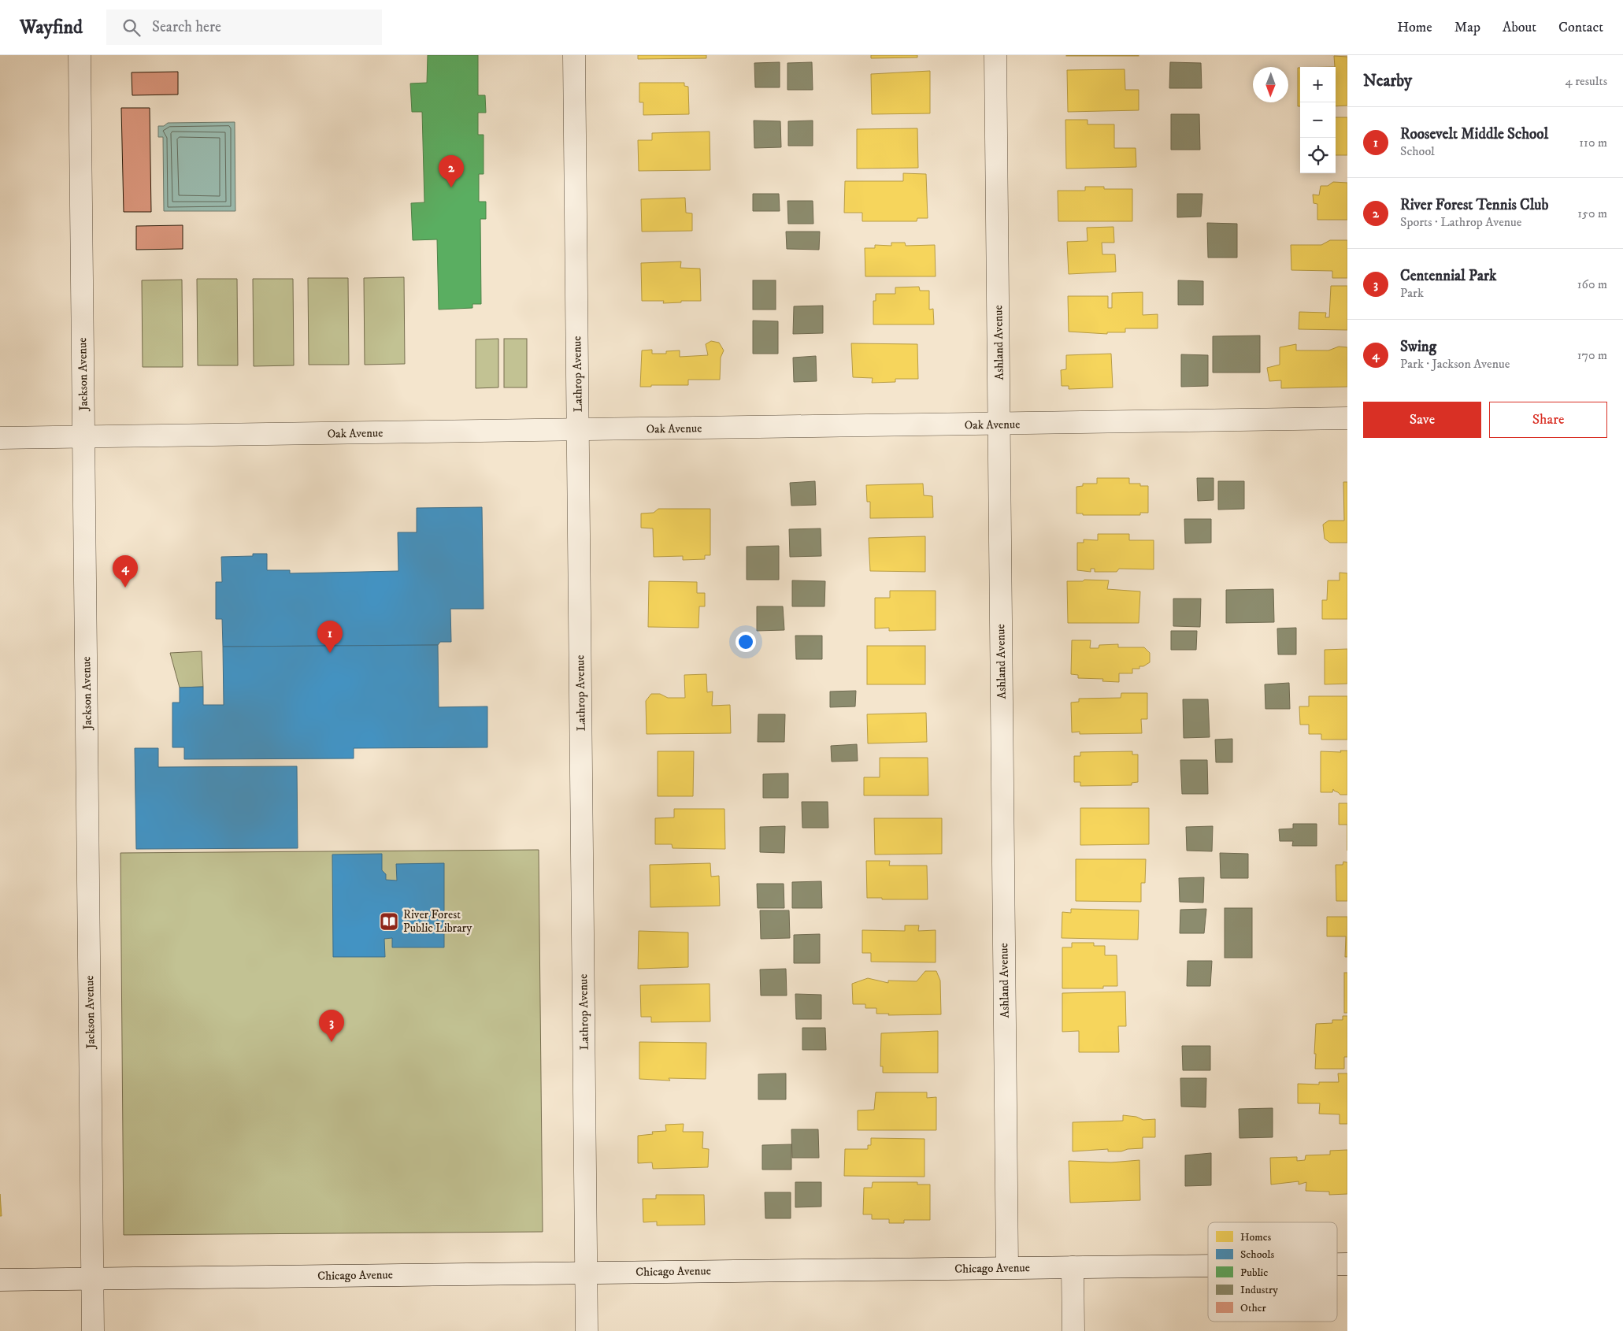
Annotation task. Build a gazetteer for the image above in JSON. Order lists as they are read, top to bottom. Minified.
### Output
{"streets":{"street":["Ashland Avenue","Jackson Avenue","Lathrop Avenue","Oak Avenue","Chicago Avenue"]},"crossings":[["Ashland Avenue","Oak Avenue"],["Ashland Avenue","Chicago Avenue"],["Jackson Avenue","Oak Avenue"],["Jackson Avenue","Chicago Avenue"],["Lathrop Avenue","Oak Avenue"],["Lathrop Avenue","Chicago Avenue"]],"places":{"library":["River Forest Public Library"]},"legend":["Homes","Schools","Public","Industry","Other"],"north":"bottom","page":{"header":"Wayfind","search":"Search here","nav":["Home","Map","About","Contact"],"heading":["Nearby","4 results"],"map_buttons":["+","−"],"list":[{"mark":"1","name":"Roosevelt Middle School","note":"School","value":"110 m"},{"mark":"2","name":"River Forest Tennis Club","note":"Sports · Lathrop Avenue","value":"150 m"},{"mark":"3","name":"Centennial Park","note":"Park","value":"160 m"},{"mark":"4","name":"Swing","note":"Park · Jackson Avenue","value":"170 m"}],"pins":["2","4","1","3"],"buttons":["Save","Share"]}}
